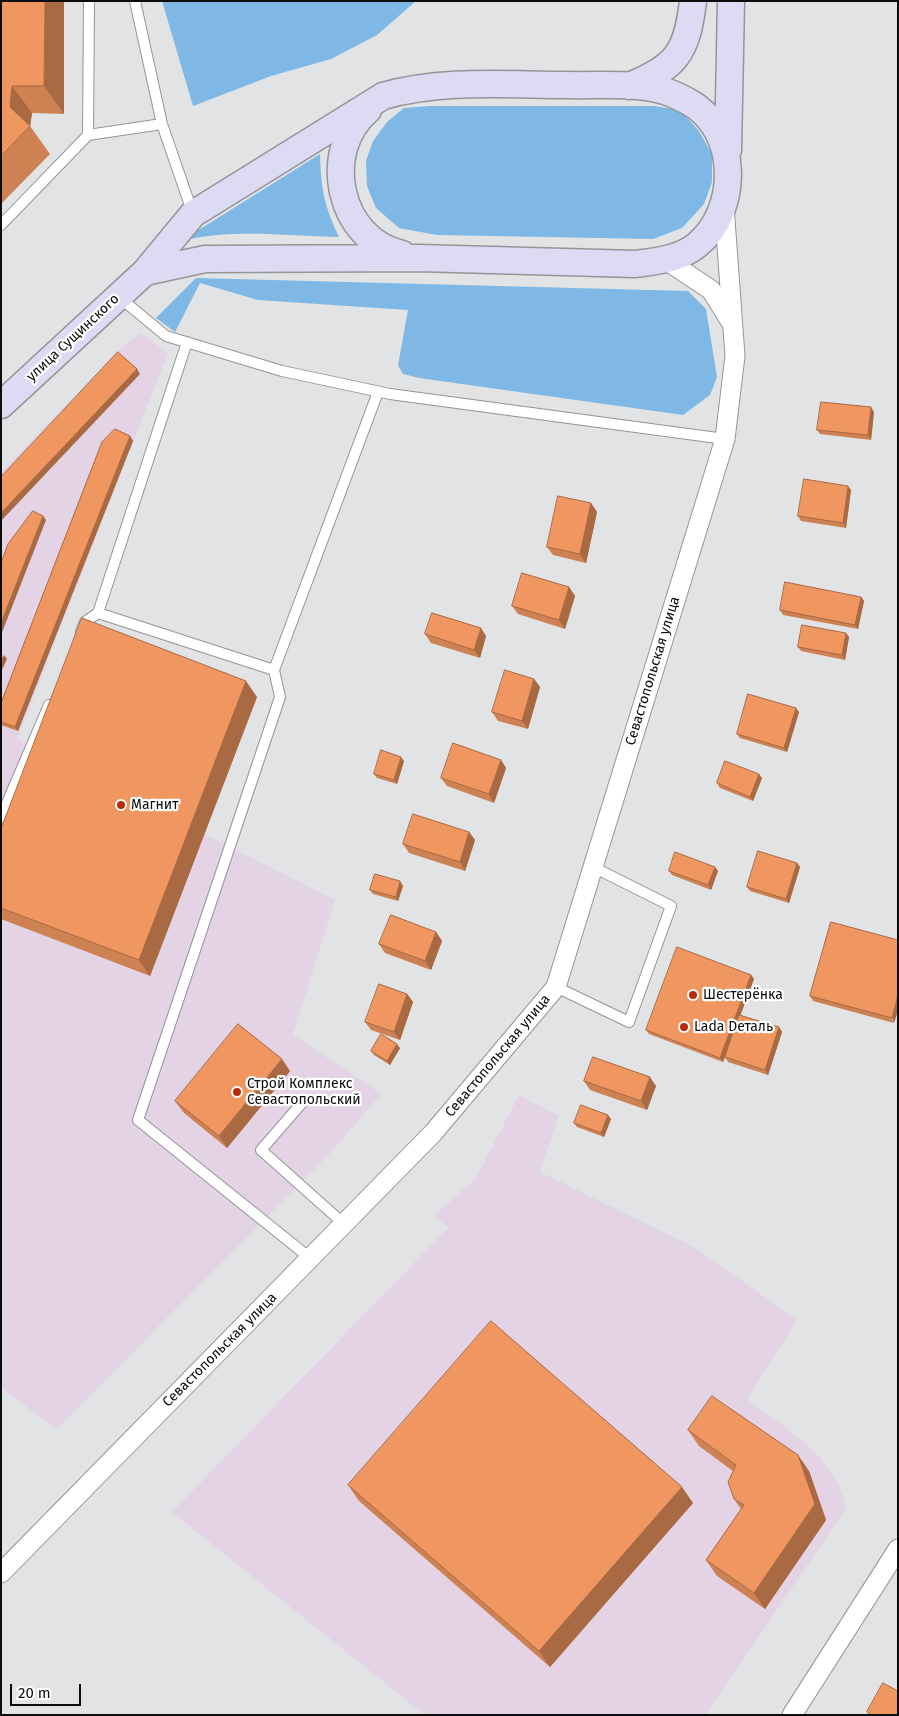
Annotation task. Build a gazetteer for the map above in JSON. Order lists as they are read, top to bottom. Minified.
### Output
{"streets":{"street":["улица Сущинского","Севастопольская улица"]},"places":["Магнит","Шестерёнка","Lada Dеталь","Строй Комплекс Севастопольский"],"scale_bar":"20 m"}
